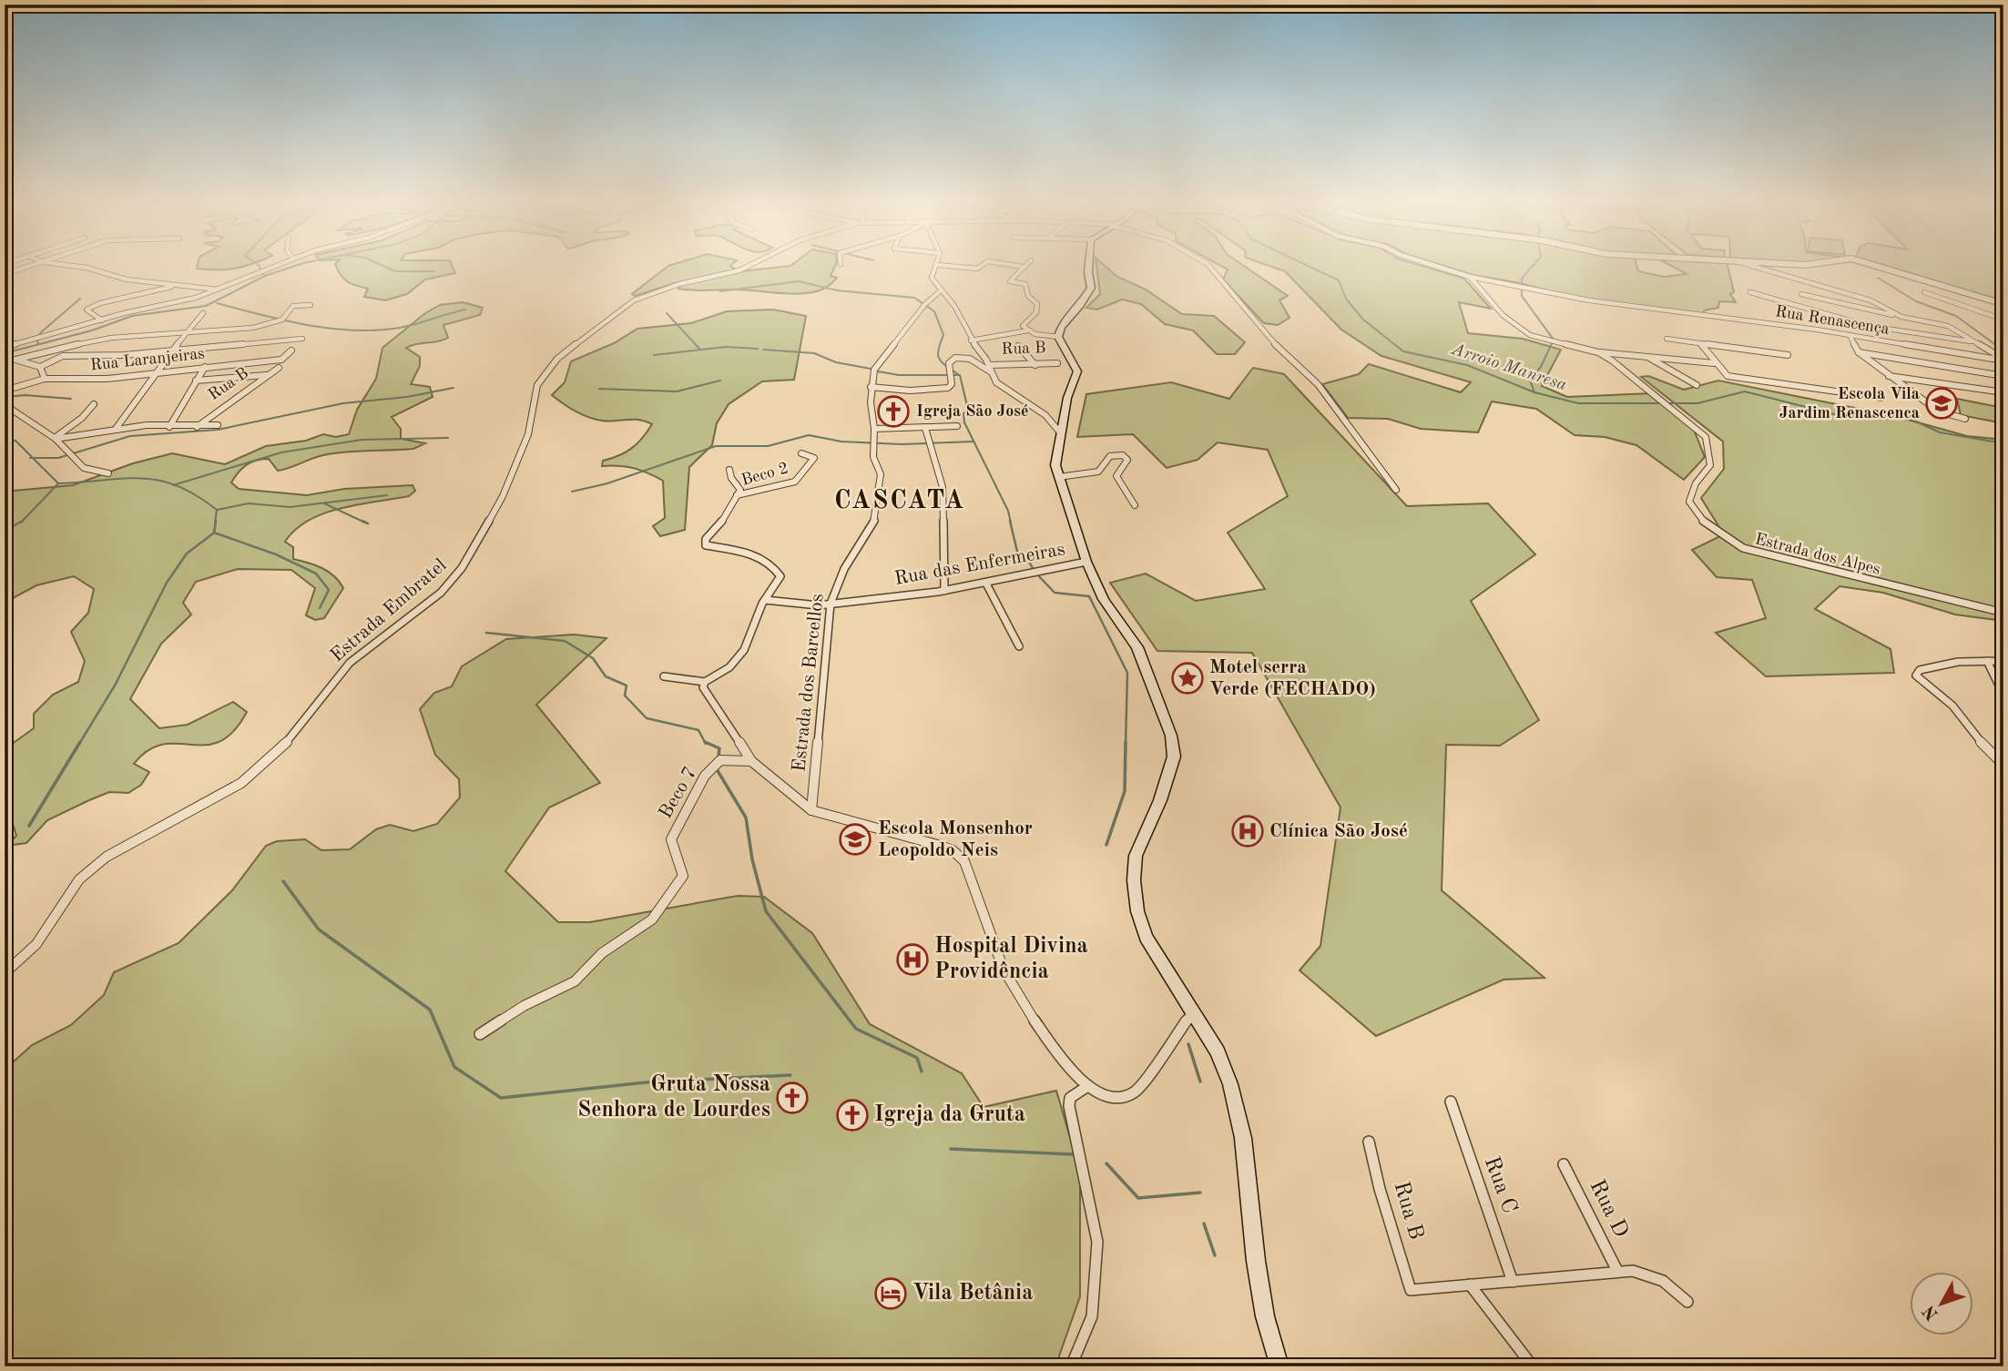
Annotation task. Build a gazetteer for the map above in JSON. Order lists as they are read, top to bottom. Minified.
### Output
{"streets":{"street":["Rua Renascença","Rua B","Rua Laranjeiras","Beco 2","Estrada dos Alpes","Rua das Enfermeiras","Estrada Embratel","Estrada dos Barcellos","Beco 7","Rua C","Rua D"]},"crossings":[["Rua Renascença","Estrada dos Alpes"],["Rua das Enfermeiras","Estrada dos Barcellos"]],"districts":["CASCATA"],"water":["Arroio Manresa"],"places":{"school or university":["Escola Vila Jardim Renascenca","Escola Monsenhor Leopoldo Neis"],"church":["Igreja São José","Gruta Nossa Senhora de Lourdes","Igreja da Gruta"],"place":["Motel serra Verde (FECHADO)"],"hospital":["Clínica São José","Hospital Divina Providência"],"hotel":["Vila Betânia"]},"north":"bottom left"}
